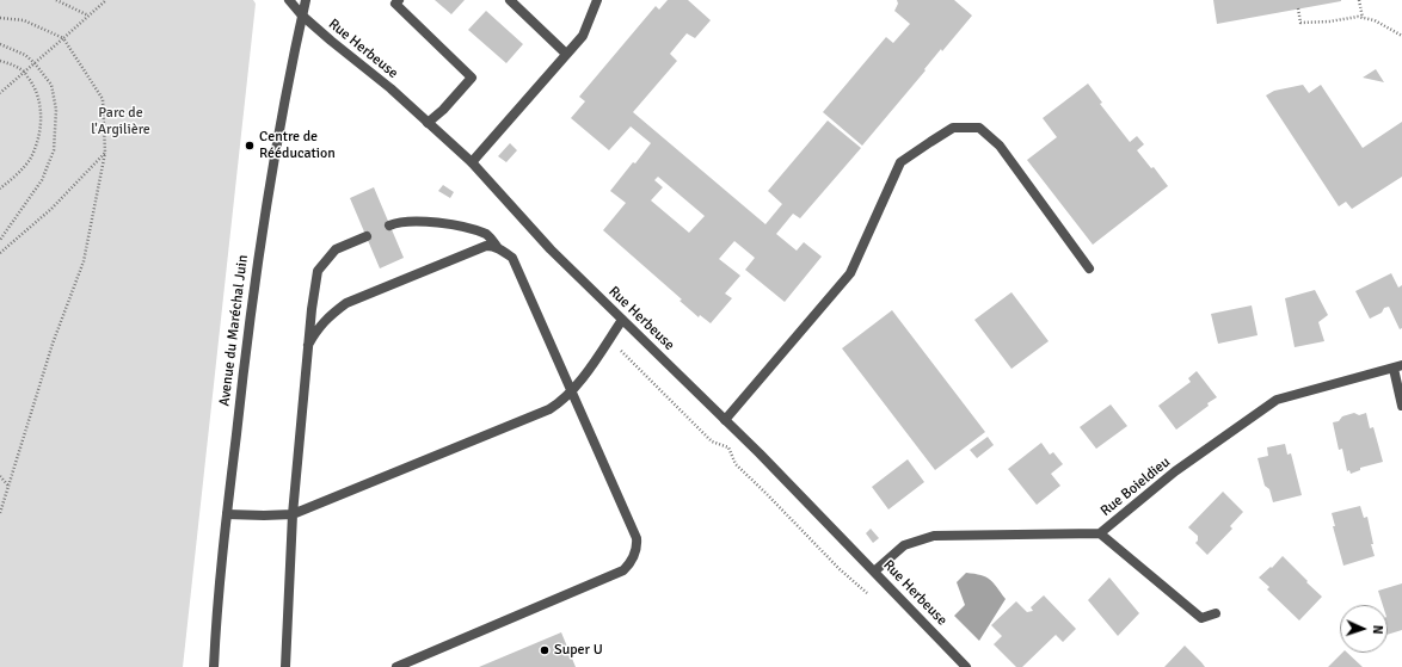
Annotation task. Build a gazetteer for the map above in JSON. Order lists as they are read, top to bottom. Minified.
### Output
{"streets":{"street":["Rue Herbeuse","Avenue du Maréchal Juin","Rue Boieldieu"]},"crossings":[["Rue Herbeuse","Avenue du Maréchal Juin"],["Rue Herbeuse","Rue Boieldieu"]],"parks":["Parc de l'Argilière"],"places":["Centre de Rééducation","Super U"],"north":"right"}
